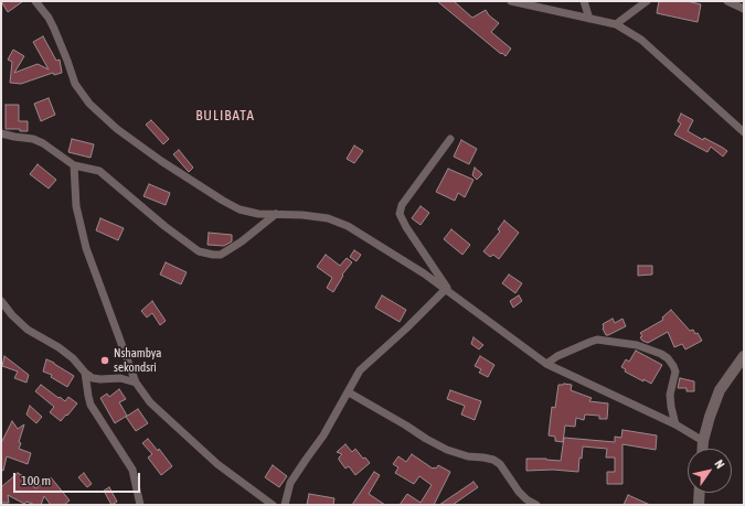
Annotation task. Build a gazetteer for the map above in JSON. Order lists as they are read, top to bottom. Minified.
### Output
{"districts":["BULIBATA"],"places":["Nshambya sekondsri"],"scale_bar":"100 m","north":"top right"}
